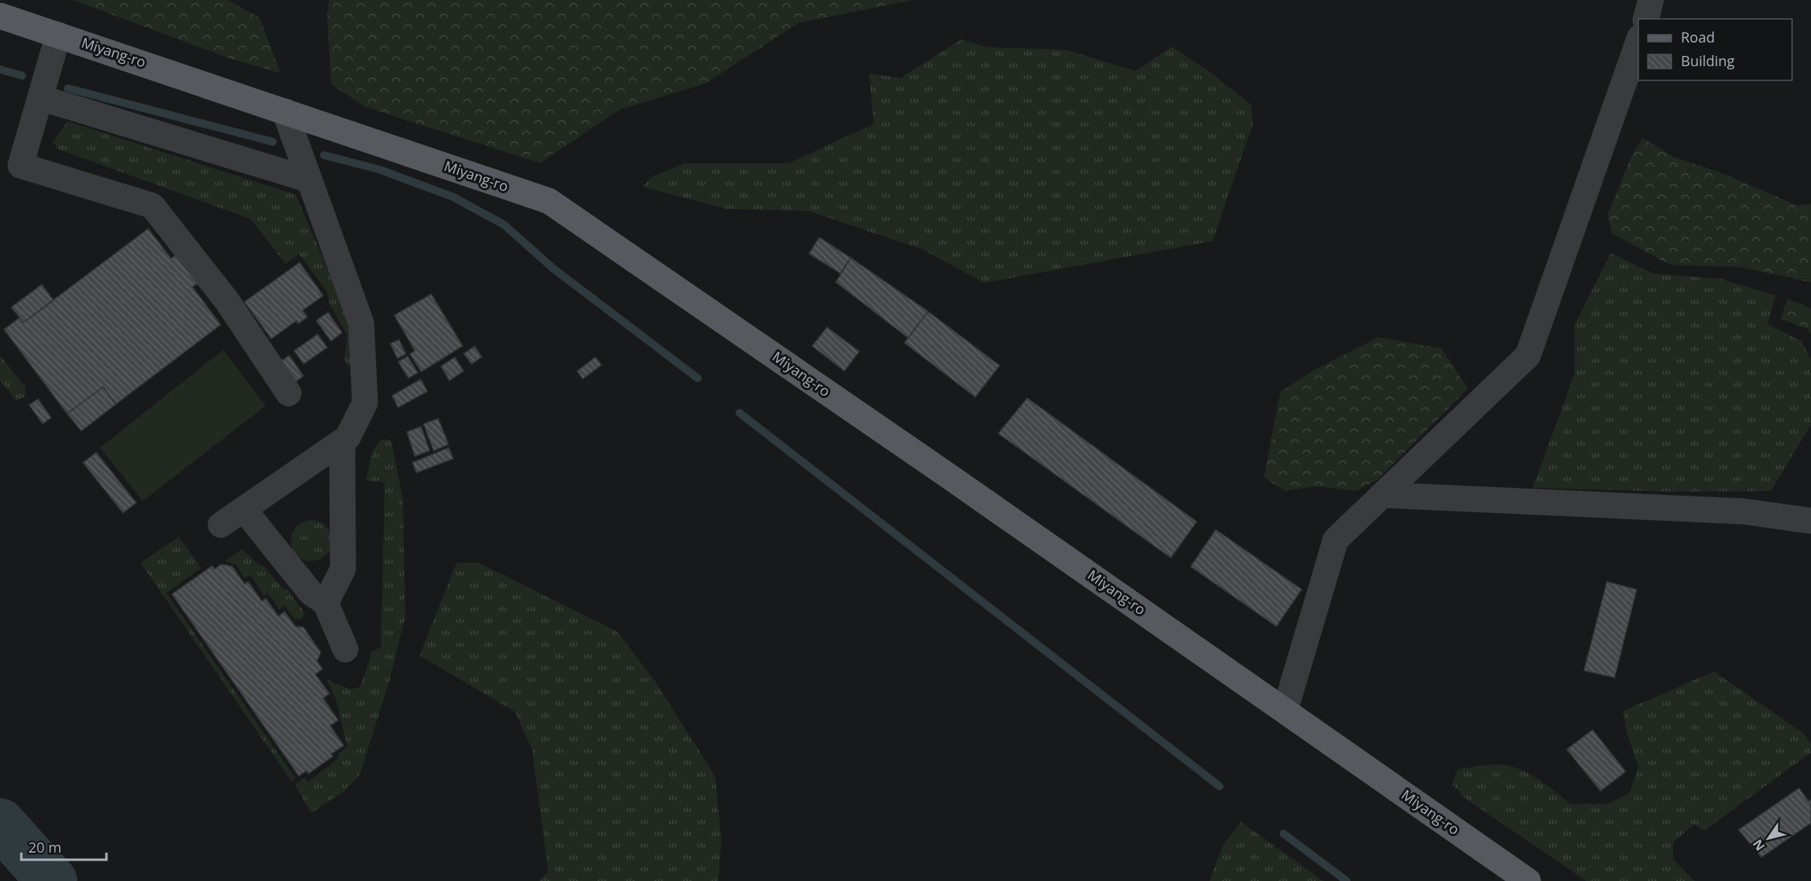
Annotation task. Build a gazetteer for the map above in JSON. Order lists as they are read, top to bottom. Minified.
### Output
{"streets":{"main road":["Miyang-ro"]},"legend":["Road","Building"],"scale_bar":"20 m","north":"bottom left"}
